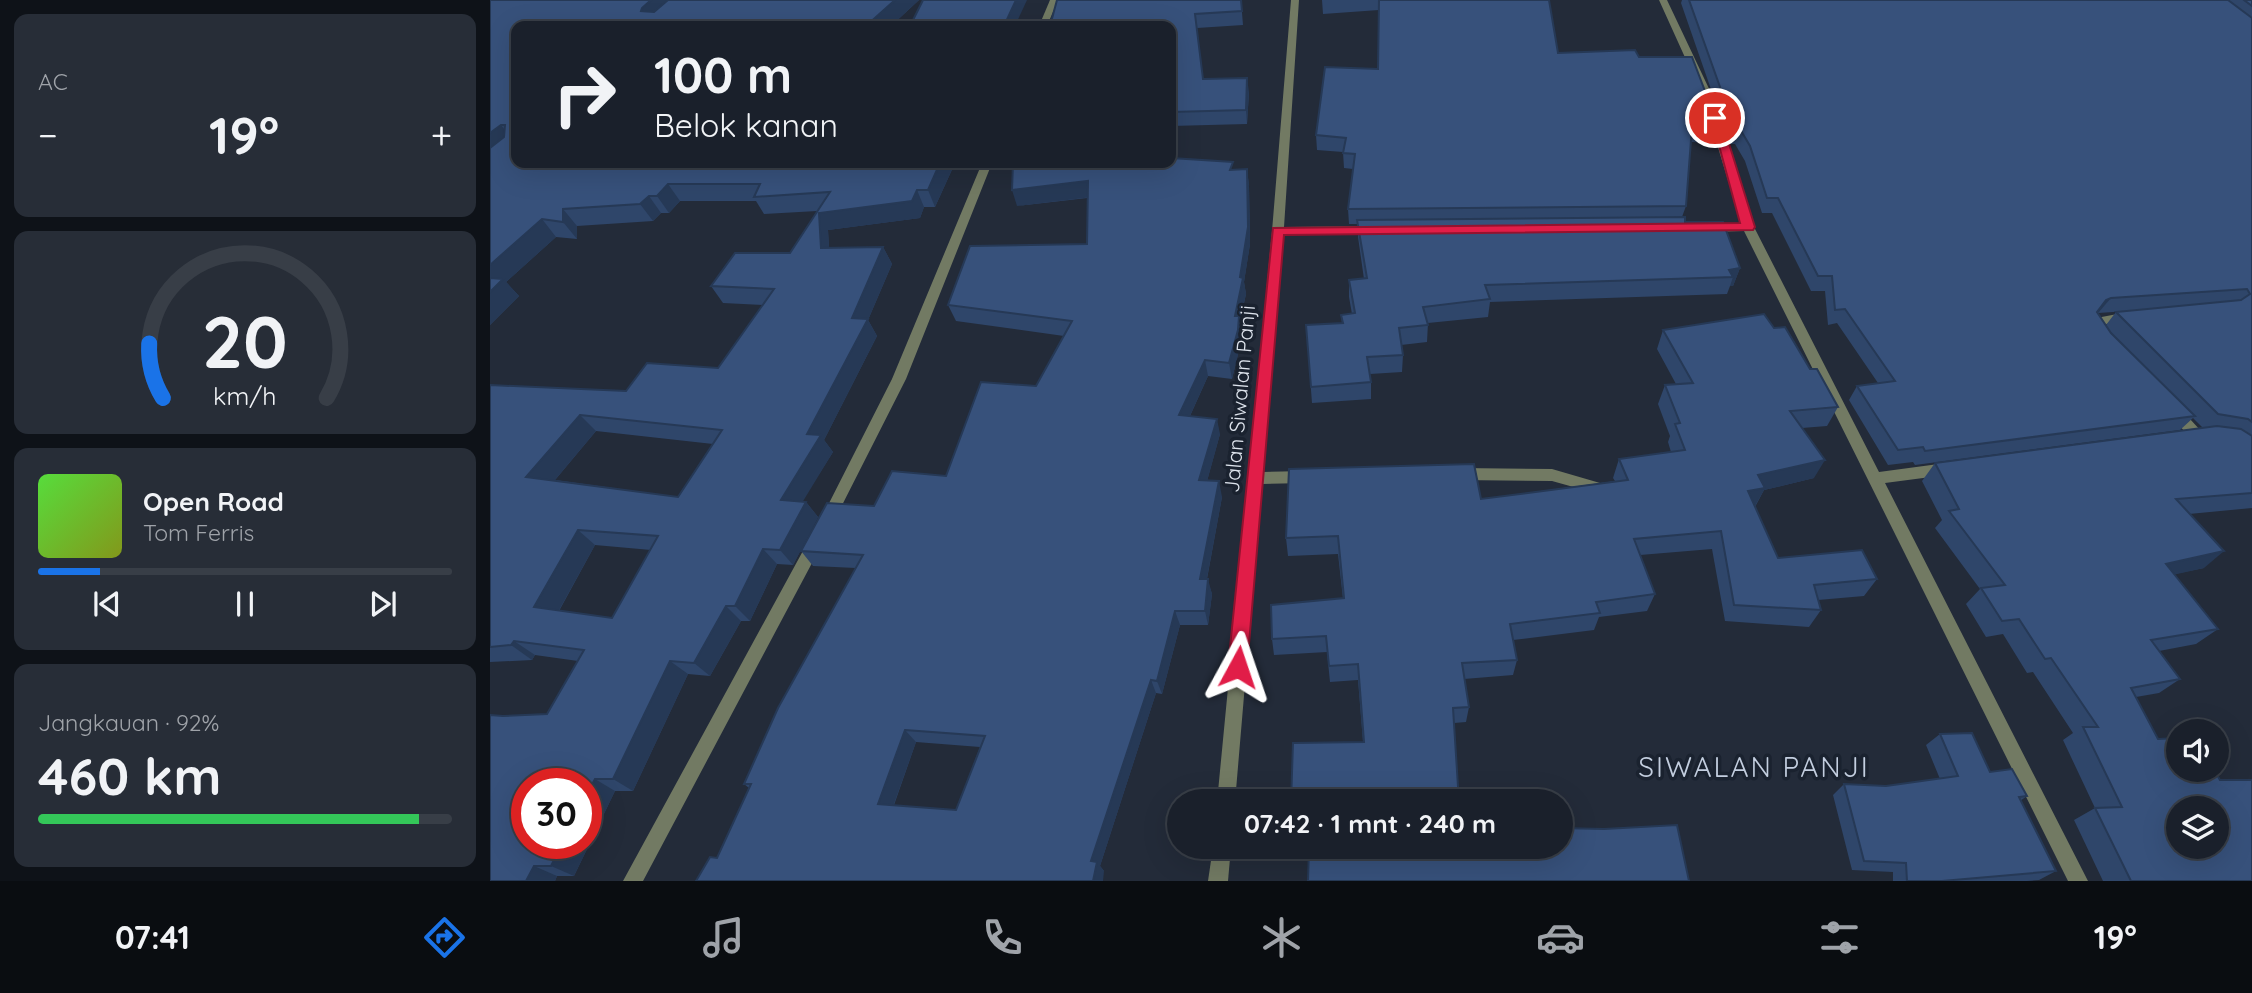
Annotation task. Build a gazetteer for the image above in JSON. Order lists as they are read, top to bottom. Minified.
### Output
{"streets":{"street":["Jalan Siwalan Panji"]},"districts":["SIWALAN PANJI"],"page":{"tile":["AC",["Jangkauan · 92%","460 km"]],"turn":["100 m","Belok kanan"],"heat":["−","19°","+"],"song":["Open Road","Tom Ferris"],"limit":"30","trip":"07:42 · 1 mnt · 240 m","tabs":["07:41","19°"],"gauge":["20","km/h"]}}
